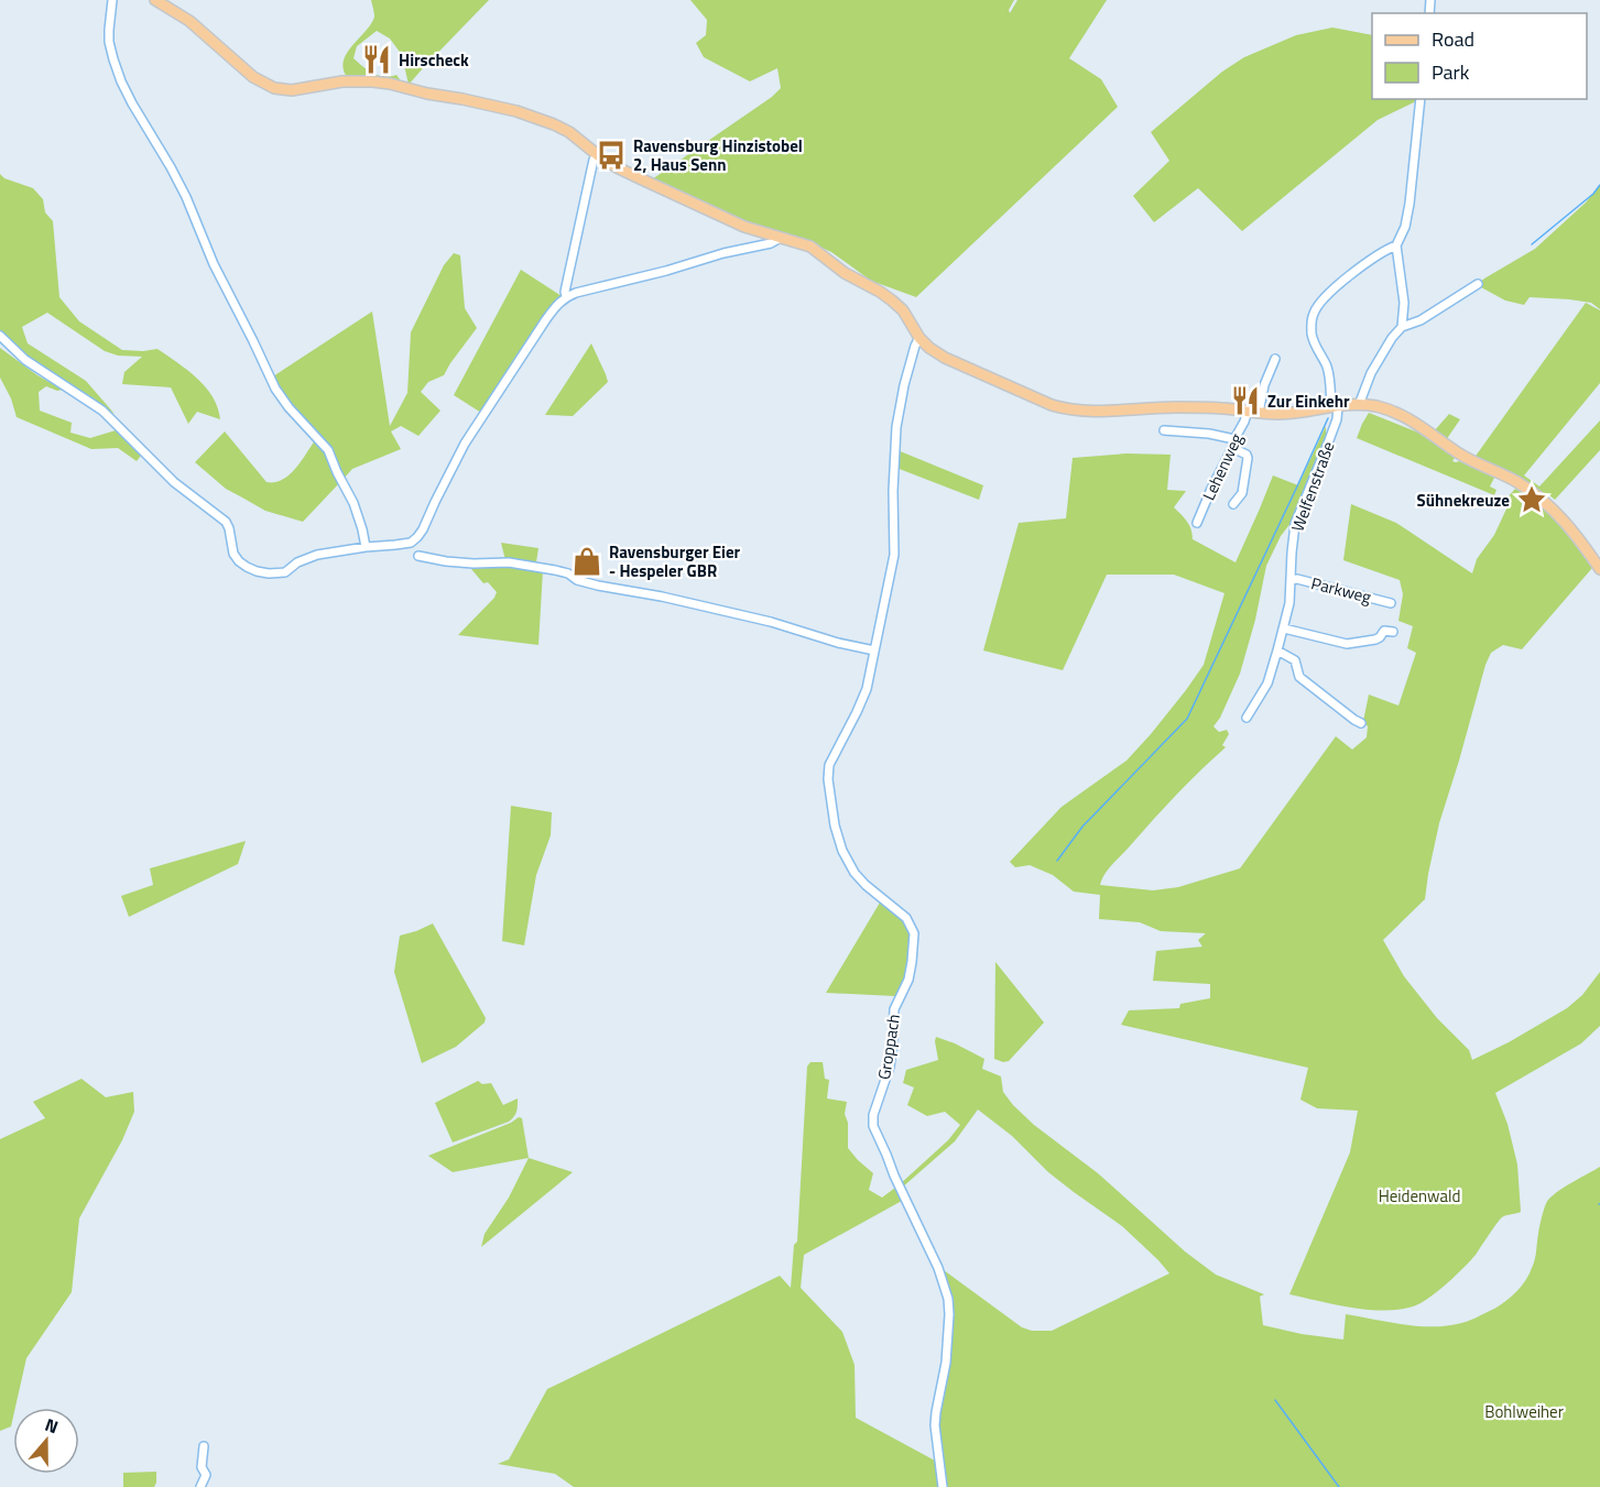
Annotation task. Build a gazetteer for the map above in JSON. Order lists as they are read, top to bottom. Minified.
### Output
{"streets":{"street":["Lehenweg","Welfenstraße","Parkweg","Groppach"]},"crossings":[["Welfenstraße","Parkweg"]],"parks":["Heidenwald","Bohlweiher"],"places":{"restaurant":["Hirscheck","Zur Einkehr"],"bus stop":["Ravensburg Hinzistobel 2, Haus Senn"],"place":["Sühnekreuze"],"shop":["Ravensburger Eier - Hespeler GBR"]},"legend":["Road","Park"],"north":"top"}
